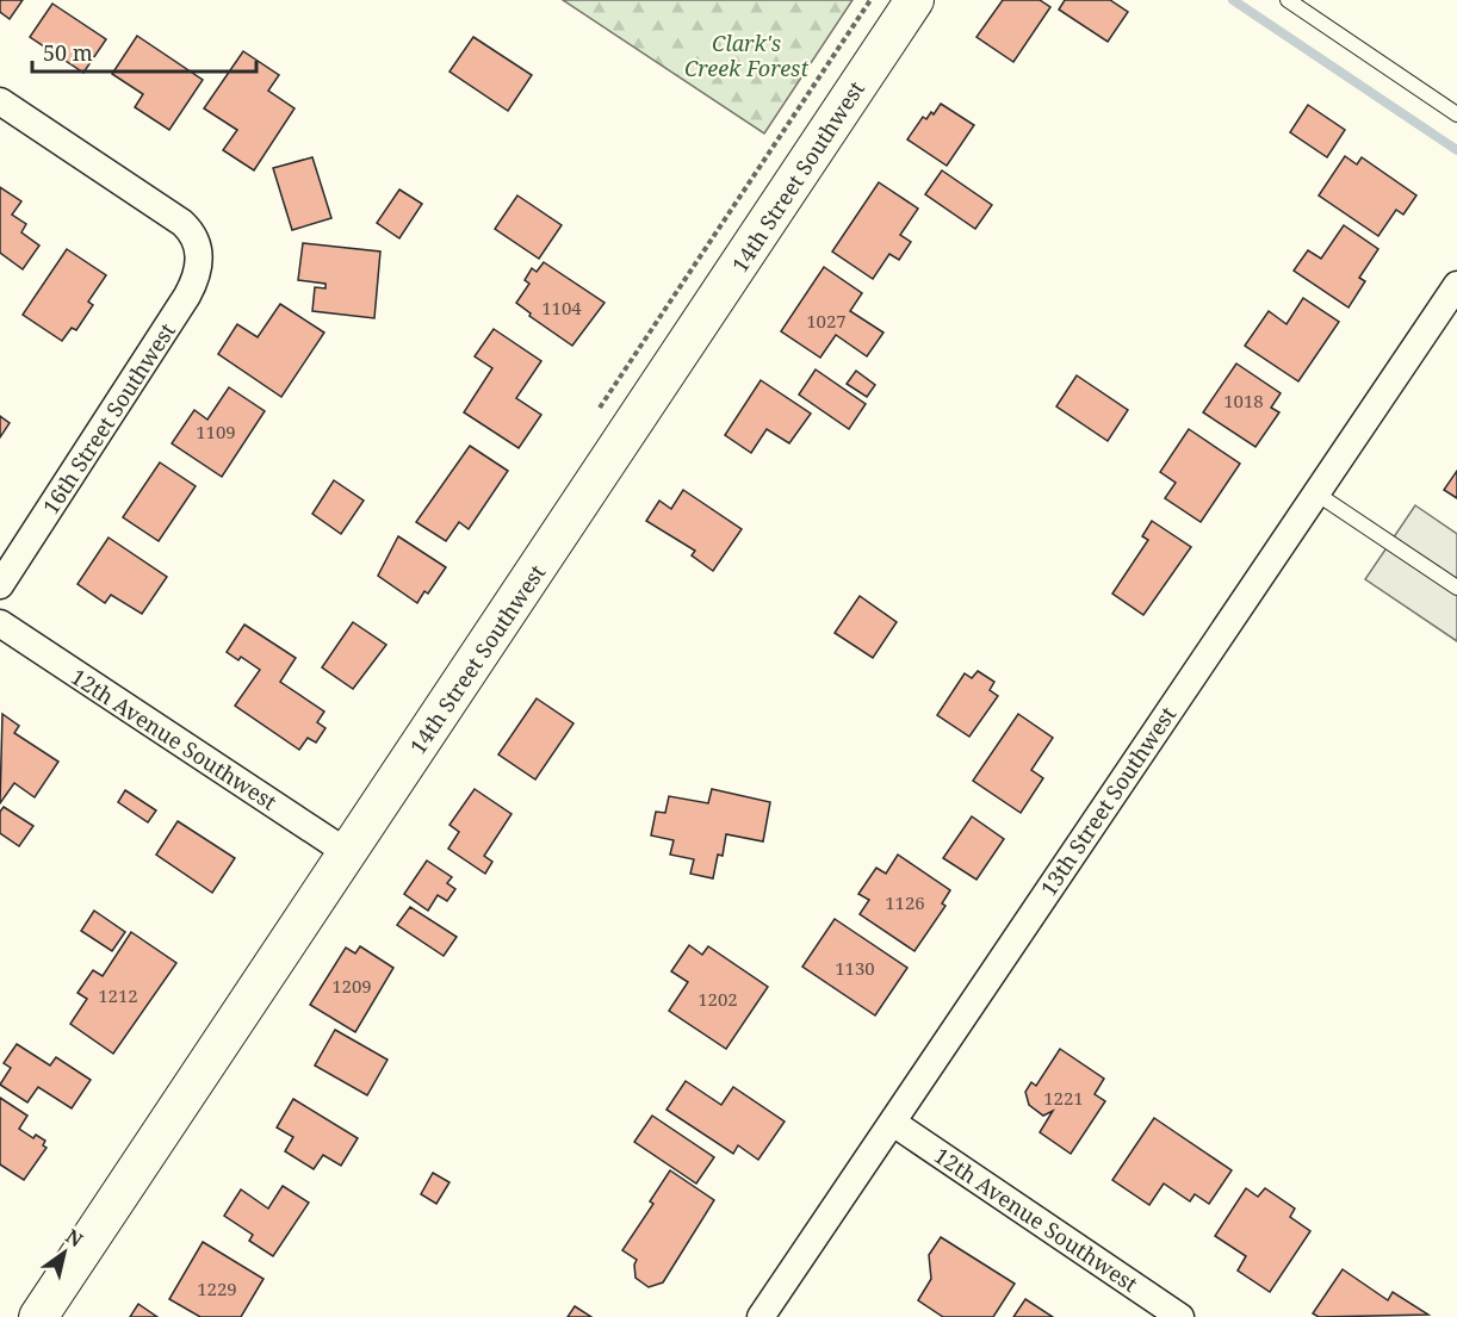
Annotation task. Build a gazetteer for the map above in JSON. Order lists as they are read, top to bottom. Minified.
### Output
{"streets":{"street":["14th Street Southwest","16th Street Southwest","12th Avenue Southwest","13th Street Southwest"]},"crossings":[["14th Street Southwest","12th Avenue Southwest"],["12th Avenue Southwest","13th Street Southwest"]],"parks":["Clark's Creek Forest"],"house_numbers":["1104","1027","1018","1109","1126","1130","1209","1212","1202","1221","1229"],"scale_bar":"50 m","north":"top right"}
